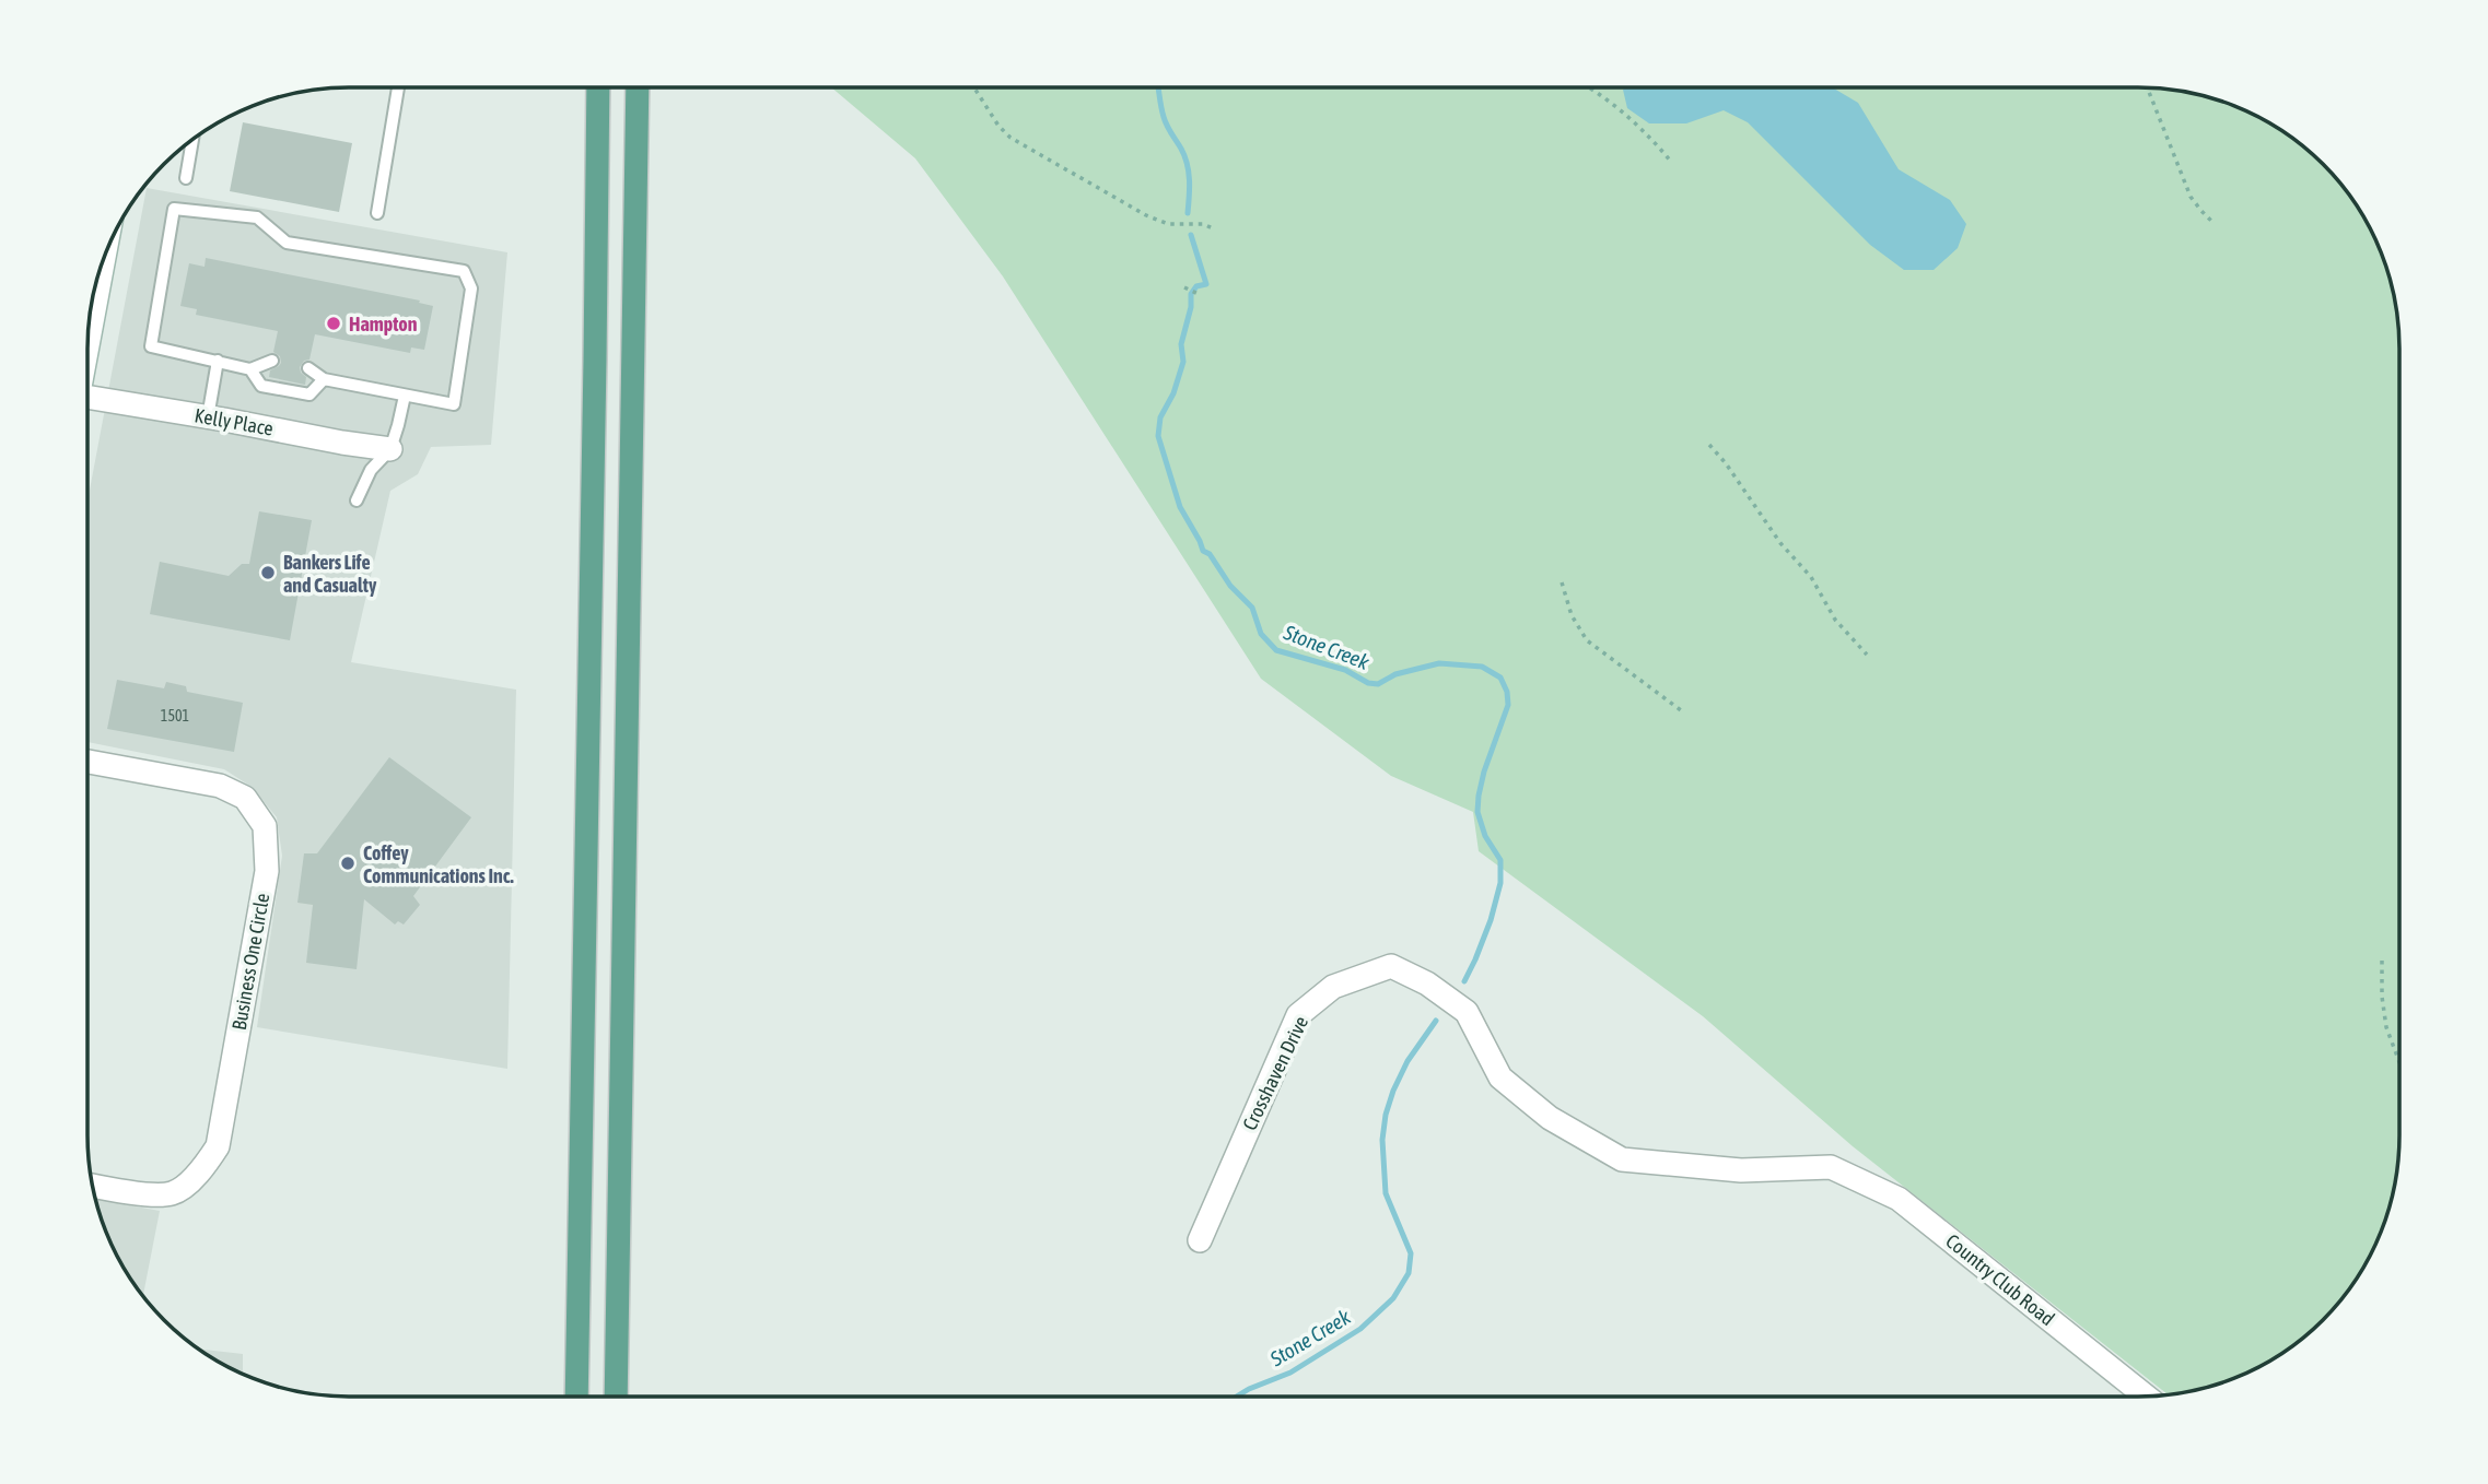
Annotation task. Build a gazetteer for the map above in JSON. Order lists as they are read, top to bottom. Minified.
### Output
{"streets":{"street":["Kelly Place","Business One Circle","Crosshaven Drive","Country Club Road"]},"crossings":[["Crosshaven Drive","Country Club Road"]],"water":["Stone Creek"],"places":["Hampton","Bankers Life and Casualty","Coffey Communications Inc."],"house_numbers":["1501"]}
